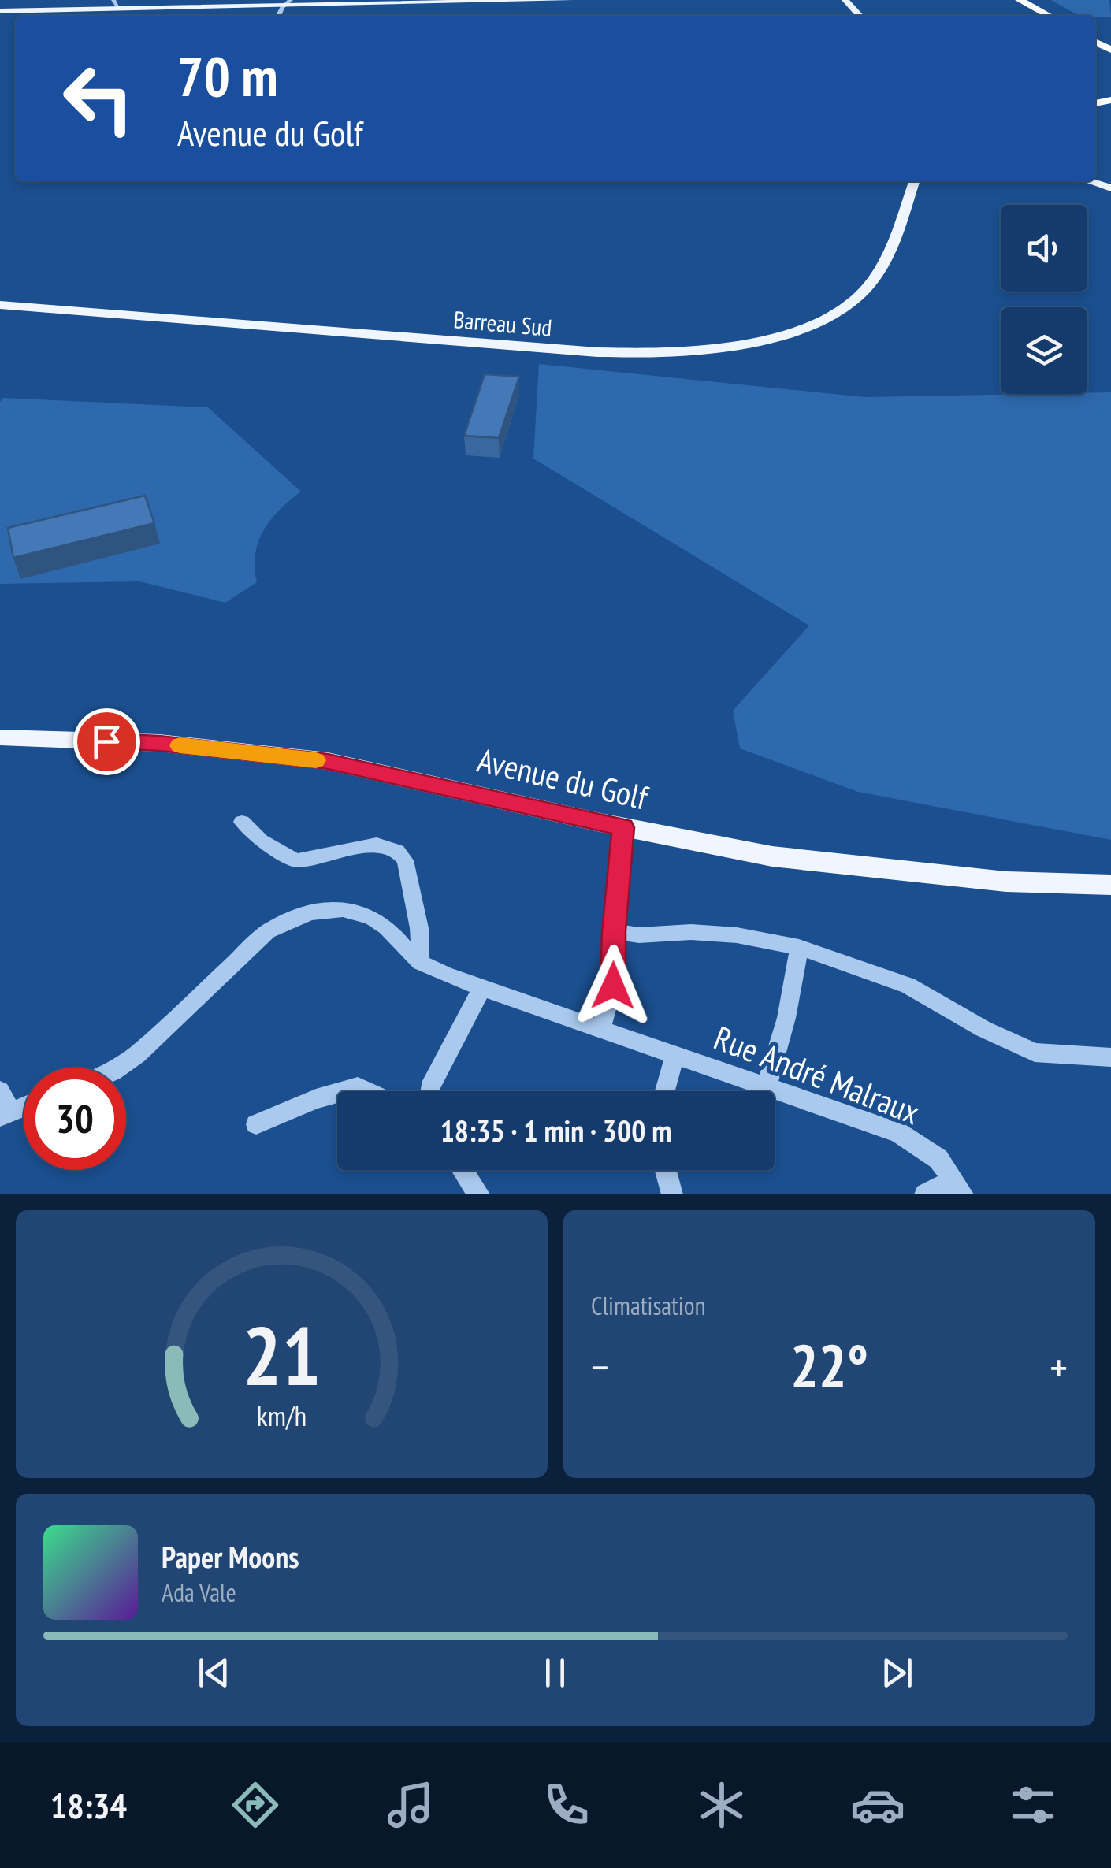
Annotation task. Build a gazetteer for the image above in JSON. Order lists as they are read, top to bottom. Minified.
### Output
{"streets":{"main road":["Barreau Sud","Avenue du Golf"],"street":["Rue André Malraux"]},"page":{"turn":["70 m","Avenue du Golf"],"limit":"30","trip":"18:35 · 1 min · 300 m","tile":"Climatisation","heat":["−","22°","+"],"song":["Paper Moons","Ada Vale"],"tabs":"18:34","gauge":["21","km/h"]}}
